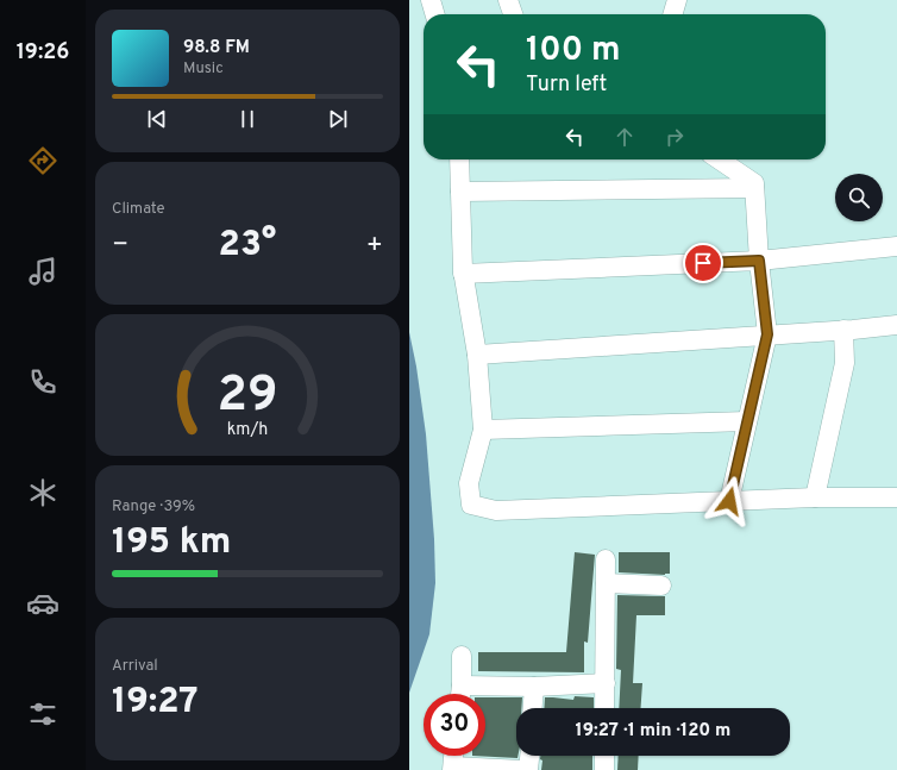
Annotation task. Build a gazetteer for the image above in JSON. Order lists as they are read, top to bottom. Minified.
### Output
{"page":{"tabs":"19:26","turn":["100 m","Turn left"],"song":["98.8 FM","Music"],"tile":["Climate",["Range · 39%","195 km"],["Arrival","19:27"]],"heat":["−","23°","+"],"limit":"30","trip":"19:27 · 1 min · 120 m","gauge":["29","km/h"]}}
